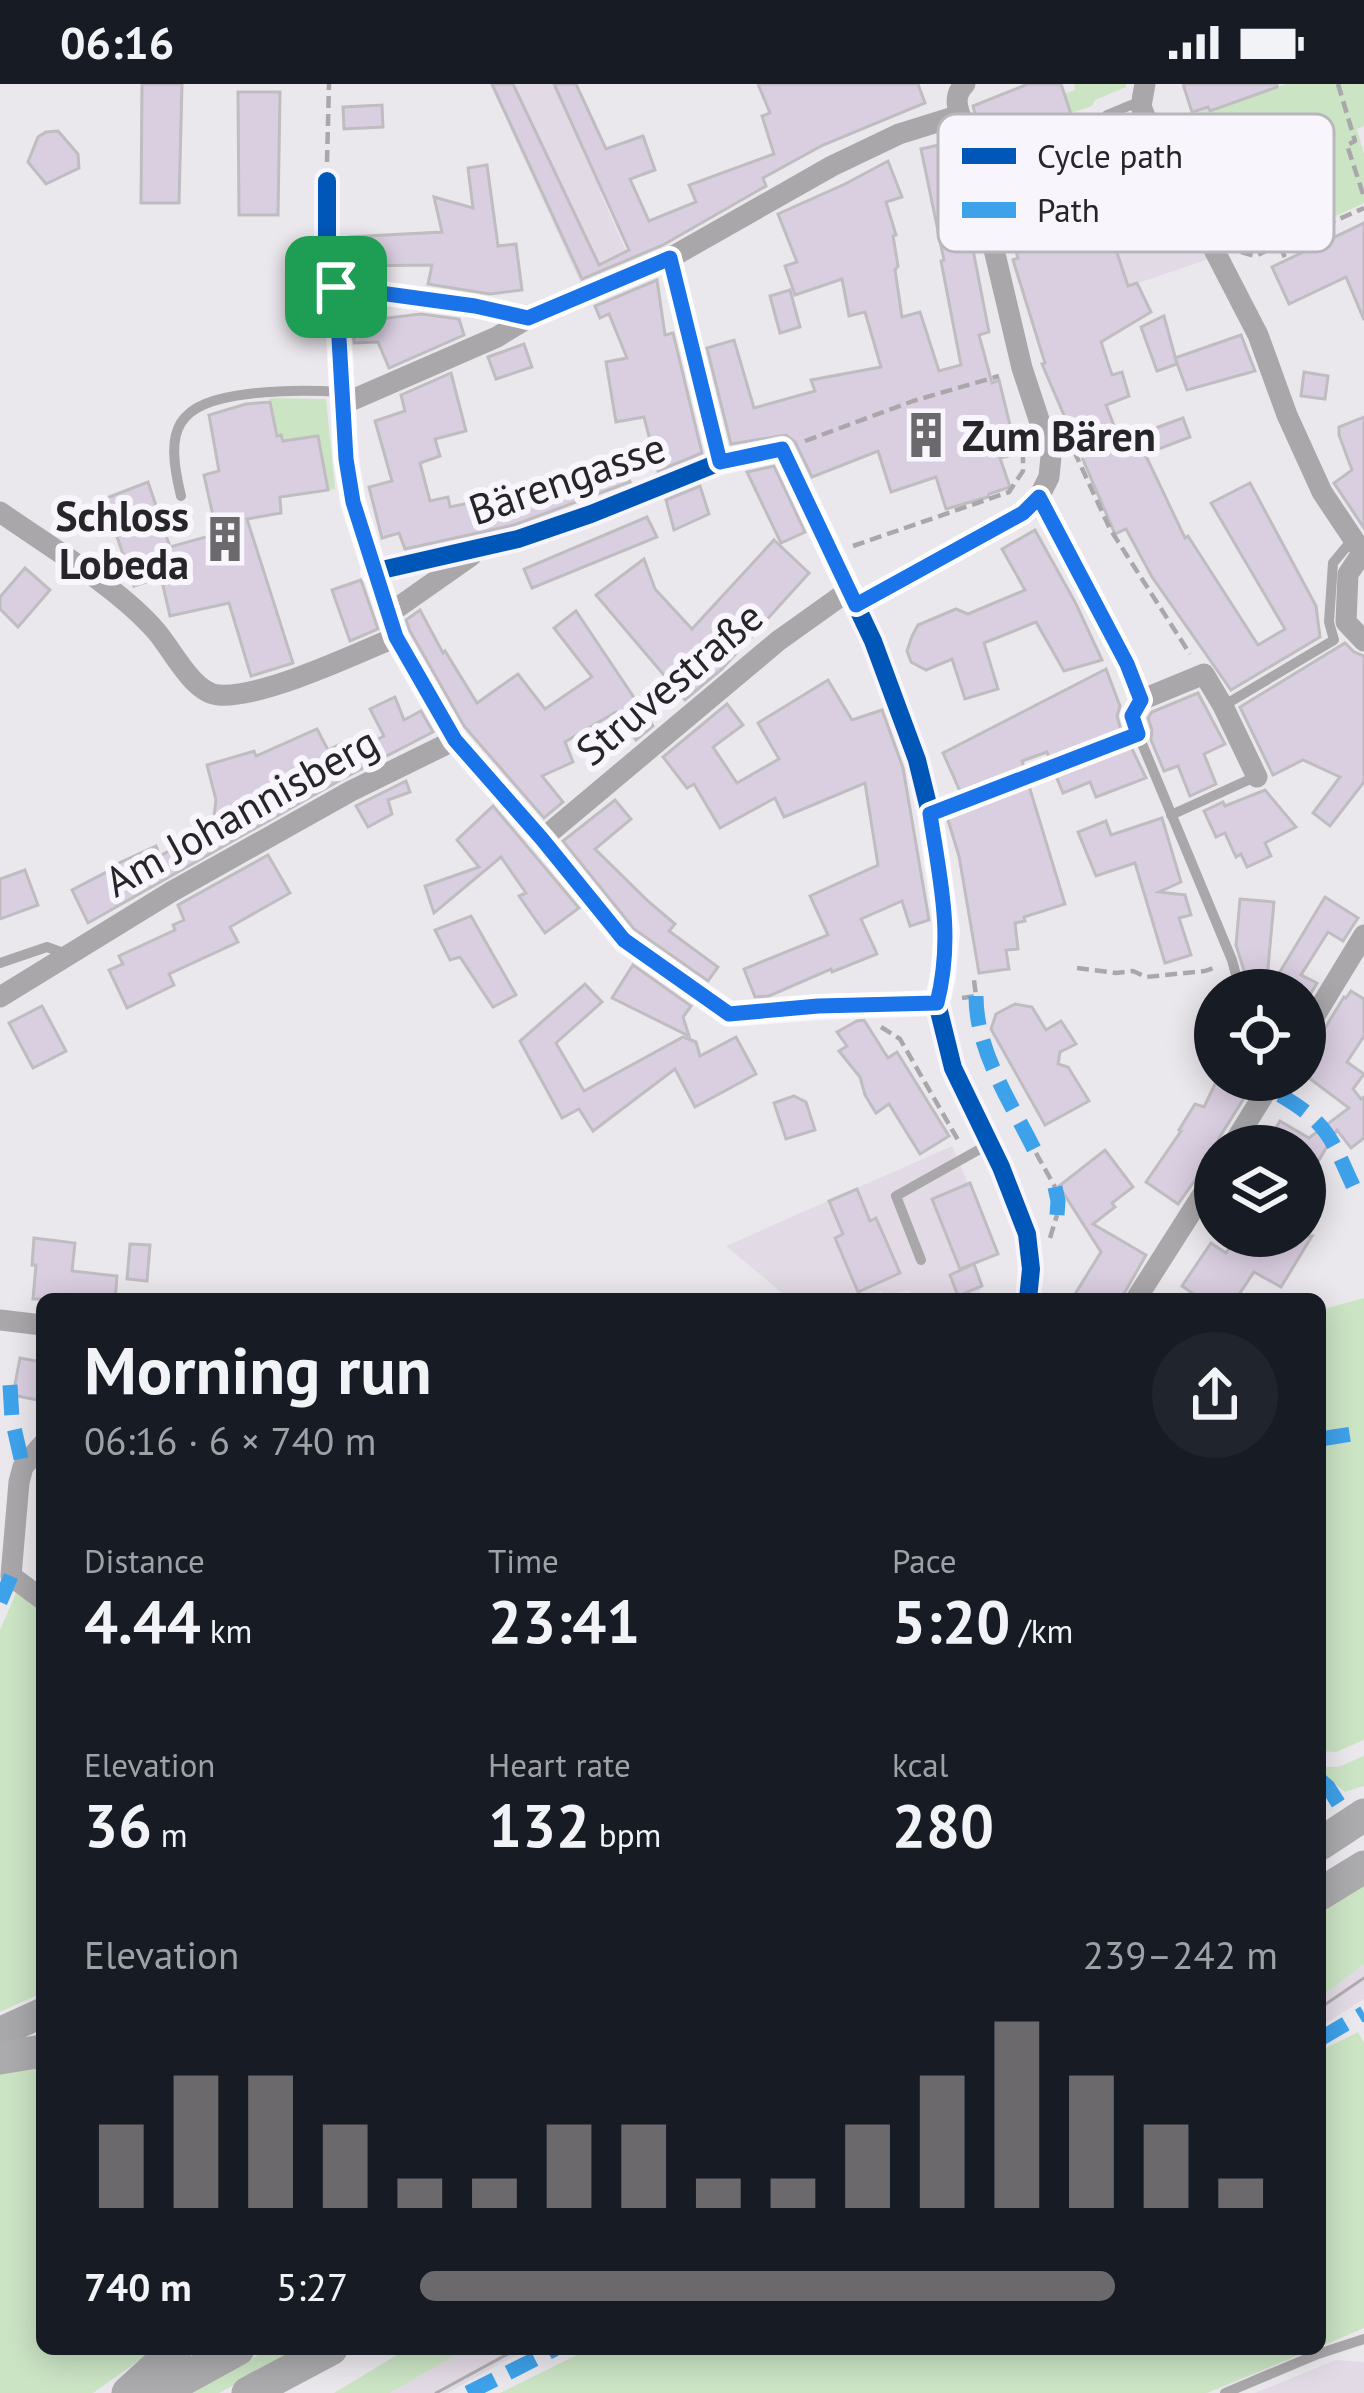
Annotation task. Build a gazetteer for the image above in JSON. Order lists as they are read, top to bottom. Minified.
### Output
{"streets":{"street":["Bärengasse","Struvestraße","Am Johannisberg"]},"places":{"building":["Zum Bären","Schloss Lobeda"]},"legend":["Cycle path","Path"],"page":{"status":"06:16","heading":["Morning run","06:16 · 6 × 740 m"],"stats":[["Distance","4.44 km"],["Time","23:41"],["Pace","5:20 /km"],["Elevation","36 m"],["Heart rate","132 bpm"],["kcal","280"]],"chart":["Elevation","239–242 m"],"list":[{"name":"740 m","note":"5:27"}]}}
